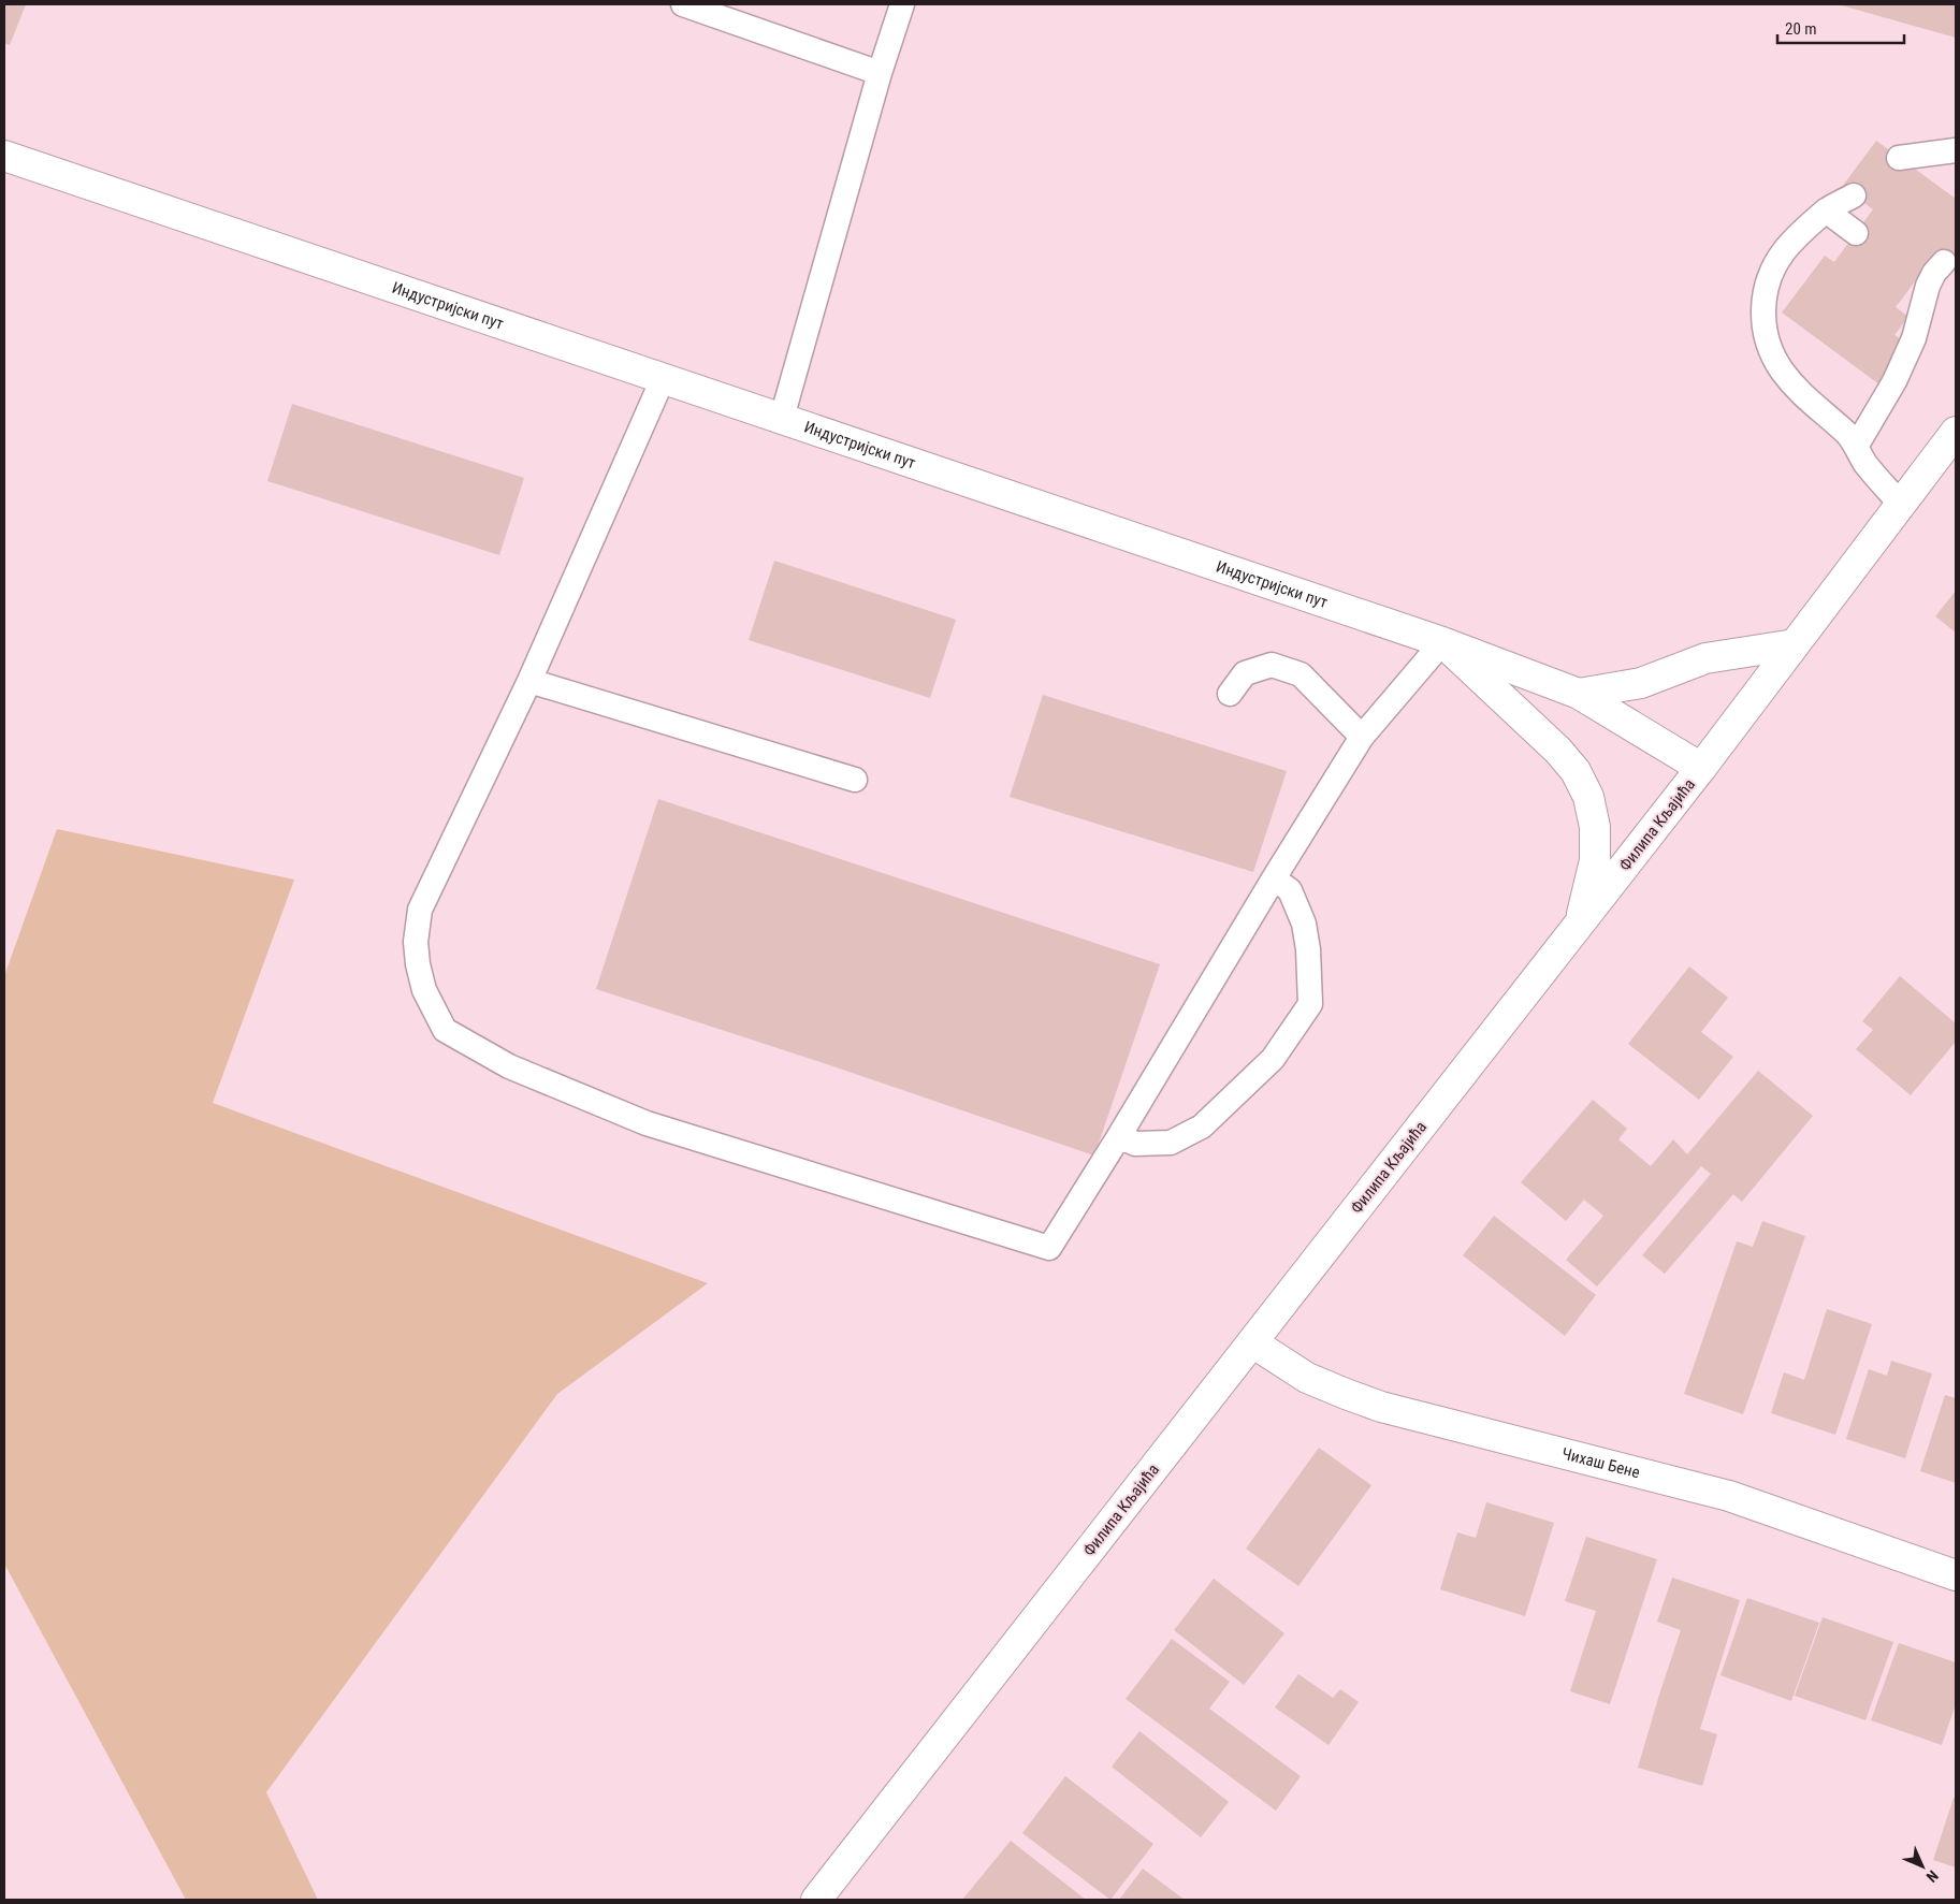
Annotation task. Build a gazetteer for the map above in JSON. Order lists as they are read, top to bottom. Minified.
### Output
{"streets":{"main road":["Индустријски пут","Филипа Кљајића","Чихаш Бене"]},"crossings":[["Индустријски пут","Филипа Кљајића"],["Филипа Кљајића","Чихаш Бене"]],"scale_bar":"20 m","north":"bottom right"}
